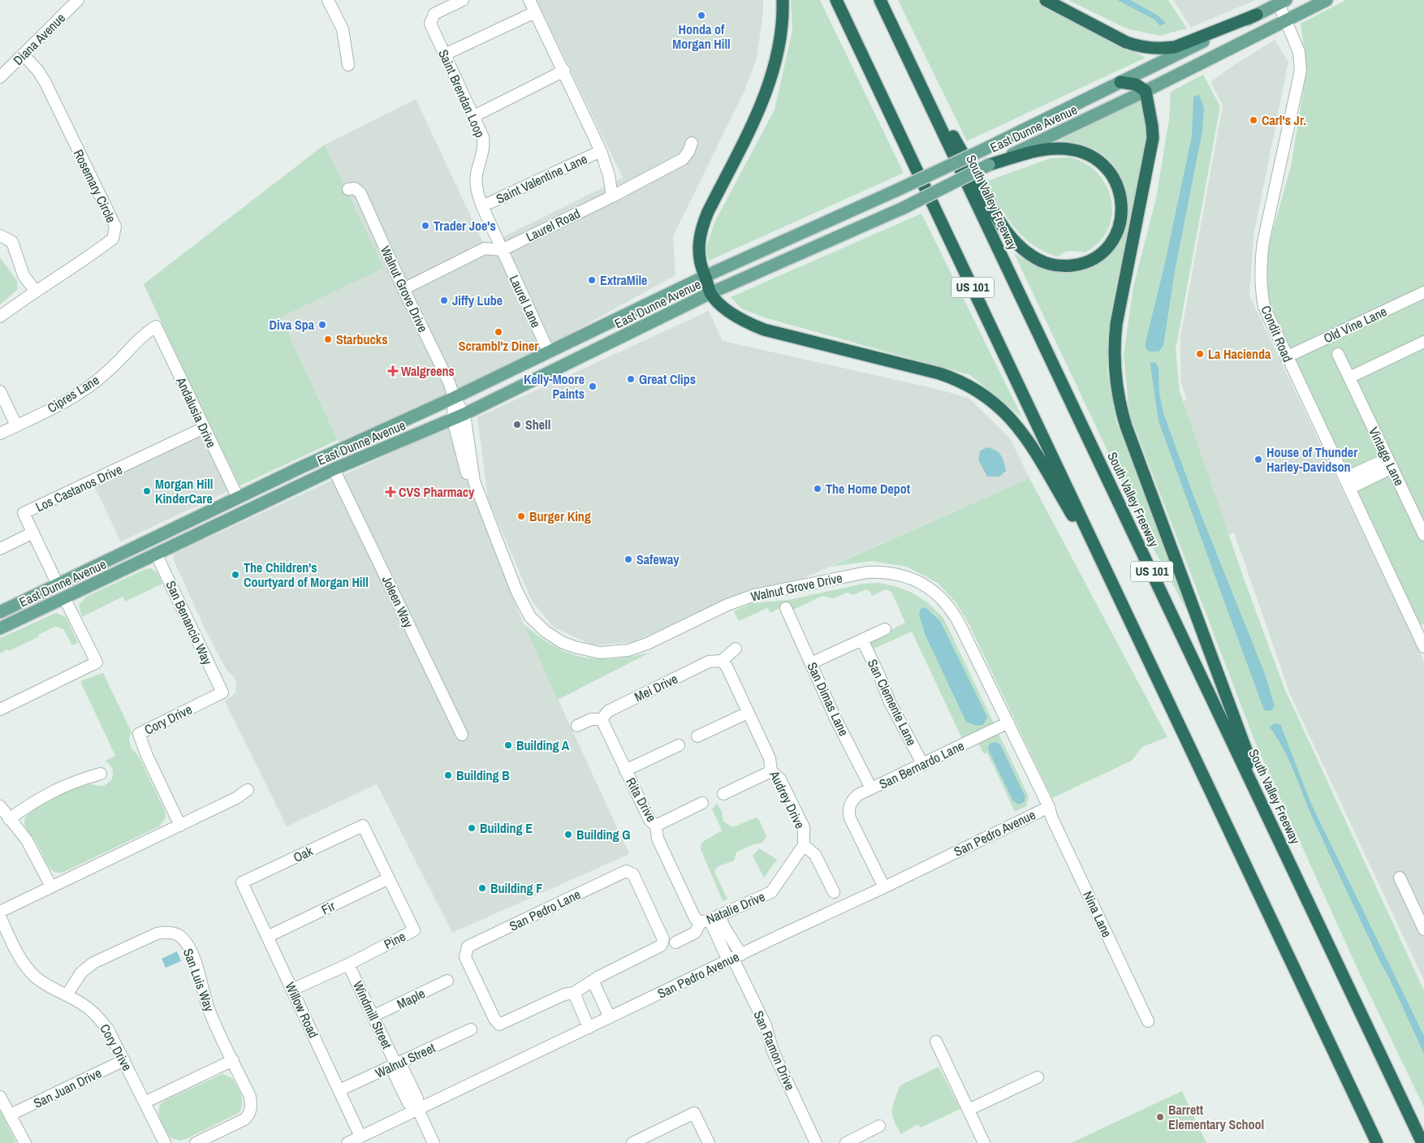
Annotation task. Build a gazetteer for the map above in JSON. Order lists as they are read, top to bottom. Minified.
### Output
{"streets":{"highway":["South Valley Freeway","US 101"],"main road":["East Dunne Avenue"],"street":["Diana Avenue","Saint Brendan Loop","Saint Valentine Lane","Rosemary Circle","Laurel Road","Walnut Grove Drive","Laurel Lane","Old Vine Lane","Condit Road","Cipres Lane","Andalusia Drive","Vintage Lane","Los Castanos Drive","Joleen Way","San Benancio Way","Mei Drive","San Dimas Lane","San Clemente Lane","Cory Drive","San Bernardo Lane","Rita Drive","Audrey Drive","San Pedro Avenue","Oak","Fir","Natalie Drive","San Pedro Lane","Nina Lane","Pine","San Luis Way","Maple","Willow Road","Windmill Street","San Ramon Drive","Walnut Street","San Juan Drive"]},"crossings":[["Diana Avenue","Rosemary Circle"],["Saint Brendan Loop","Saint Valentine Lane"],["Saint Brendan Loop","Laurel Road"],["Saint Brendan Loop","Laurel Lane"],["East Dunne Avenue","Walnut Grove Drive"],["East Dunne Avenue","Laurel Lane"],["East Dunne Avenue","Condit Road"],["East Dunne Avenue","Andalusia Drive"],["East Dunne Avenue","Los Castanos Drive"],["East Dunne Avenue","Joleen Way"],["East Dunne Avenue","San Benancio Way"],["Laurel Road","Walnut Grove Drive"],["Laurel Road","Laurel Lane"],["Walnut Grove Drive","San Bernardo Lane"],["Walnut Grove Drive","San Pedro Avenue"],["Walnut Grove Drive","Nina Lane"],["Old Vine Lane","Condit Road"],["Cipres Lane","Andalusia Drive"],["Andalusia Drive","Los Castanos Drive"],["San Benancio Way","Cory Drive"],["Mei Drive","Rita Drive"],["Mei Drive","Audrey Drive"],["San Dimas Lane","San Bernardo Lane"],["San Clemente Lane","San Bernardo Lane"],["Cory Drive","San Luis Way"],["Cory Drive","San Juan Drive"],["San Bernardo Lane","San Pedro Avenue"],["Rita Drive","Natalie Drive"],["Rita Drive","San Ramon Drive"],["Audrey Drive","Natalie Drive"],["San Pedro Avenue","Nina Lane"],["San Pedro Avenue","Willow Road"],["San Pedro Avenue","Windmill Street"],["San Pedro Avenue","San Ramon Drive"],["Oak","Pine"],["Oak","Willow Road"],["Fir","Pine"],["Fir","Willow Road"],["Natalie Drive","San Ramon Drive"],["Pine","Willow Road"],["Pine","Windmill Street"],["Maple","Windmill Street"],["Willow Road","Walnut Street"],["Windmill Street","Walnut Street"]],"places":{"other":["Honda of Morgan Hill","Carl's Jr.","Trader Joe's","ExtraMile","Jiffy Lube","Diva Spa","Scrambl'z Diner","Starbucks","La Hacienda","Great Clips","Kelly-Moore Paints","Shell","House of Thunder Harley-Davidson","The Home Depot","Morgan Hill KinderCare","Burger King","Safeway","The Children's Courtyard of Morgan Hill","Building A","Building B","Building E","Building G","Building F","Barrett Elementary School"],"health":["Walgreens","CVS Pharmacy"]}}
